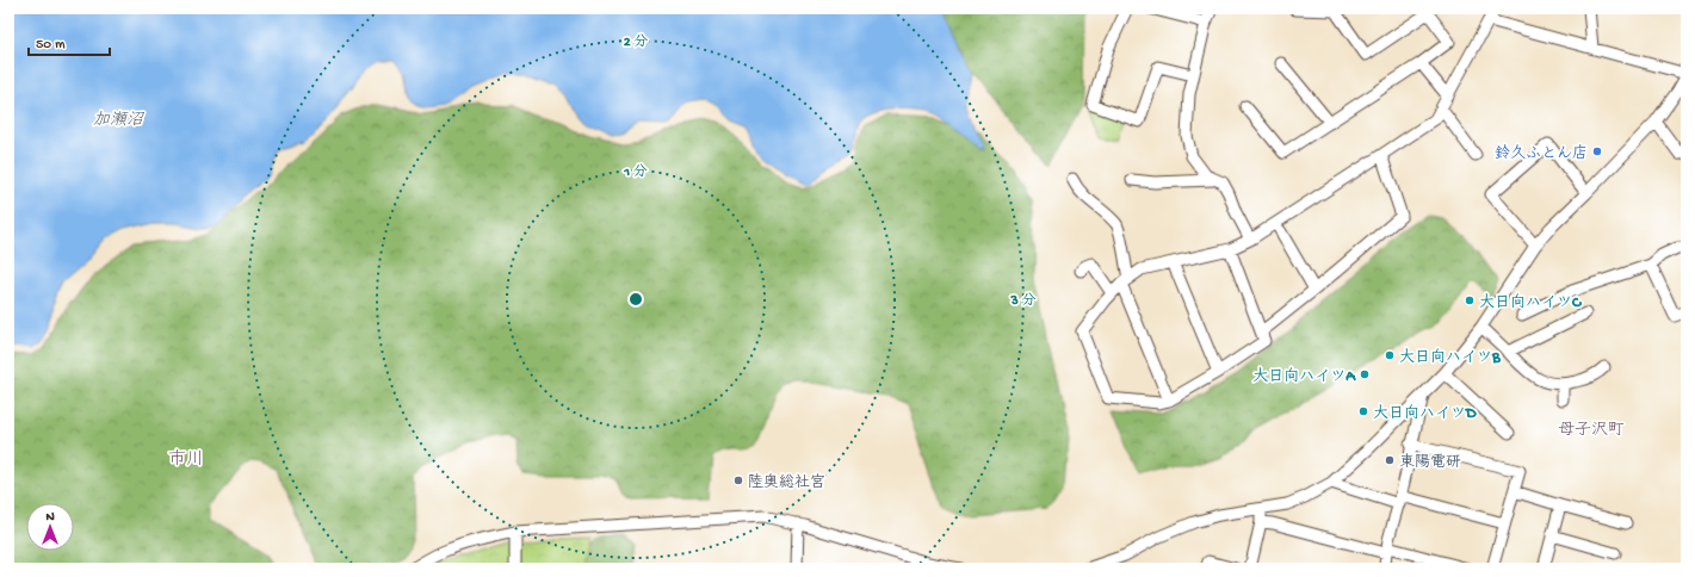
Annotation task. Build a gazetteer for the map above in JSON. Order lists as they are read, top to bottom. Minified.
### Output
{"districts":["母子沢町","市川"],"water":["加瀬沼"],"places":["鈴久ふとん店","大日向ハイツC","大日向ハイツB","大日向ハイツA","大日向ハイツD","東陽電研","陸奥総社宮"],"scale_bar":"50 m","north":"top","rings":["2 分","1 分","3 分"]}
